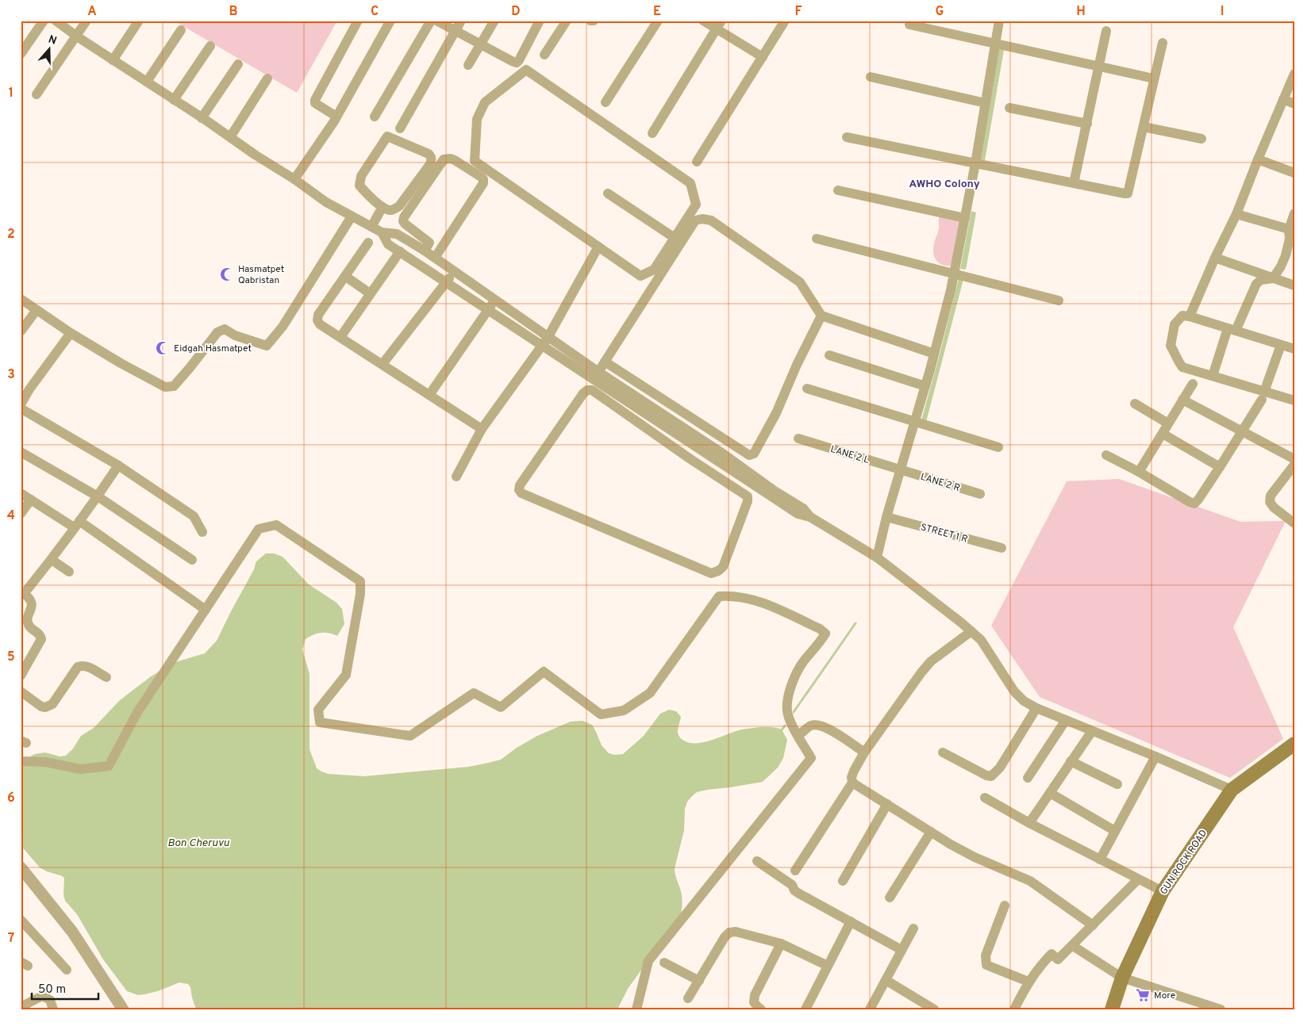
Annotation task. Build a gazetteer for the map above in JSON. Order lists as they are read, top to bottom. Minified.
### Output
{"streets":{"main road":["GUN ROCK ROAD"],"street":["LANE 2 L","LANE 2 R","STREET 1 R"]},"crossings":[["LANE 2 L","LANE 2 R"]],"districts":["AWHO Colony"],"water":["Bon Cheruvu"],"places":{"mosque":["Hasmatpet Qabristan","Eidgah Hasmatpet"],"supermarket":["More"]},"scale_bar":"50 m","north":"top","grid":{"columns":["A","B","C","D","E","F","G","H","I"],"rows":["1","2","3","4","5","6","7"]}}
